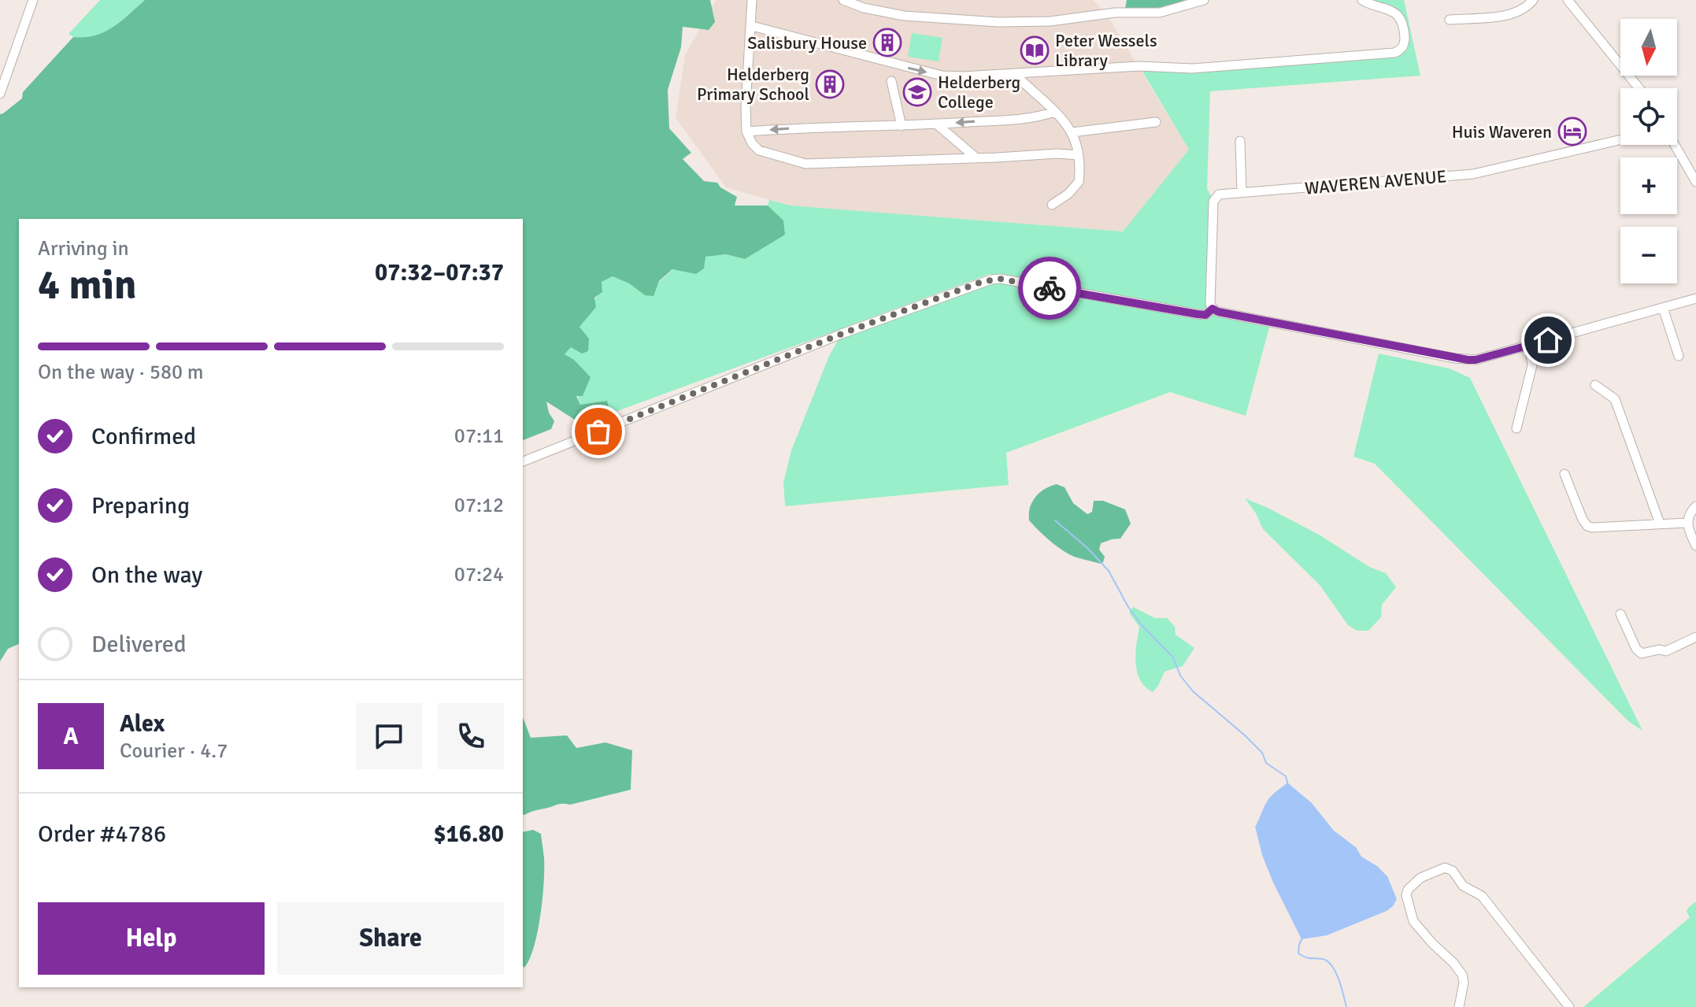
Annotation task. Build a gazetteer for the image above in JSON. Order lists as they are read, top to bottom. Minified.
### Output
{"streets":{"street":["WAVEREN AVENUE"]},"places":{"building":["Salisbury House","Helderberg Primary School"],"library":["Peter Wessels Library"],"school or university":["Helderberg College"],"hotel":["Huis Waveren"]},"north":"bottom","page":{"map_buttons":["+","−"],"heading":["4 min","Arriving in","07:32–07:37"],"panel":["Alex","Courier · 4.7","Order #4786","$16.80"],"bar":"On the way · 580 m","list":[["Confirmed","07:11"],["Preparing","07:12"],["On the way","07:24"],"Delivered"],"round":"A","buttons":["Help","Share"]}}
